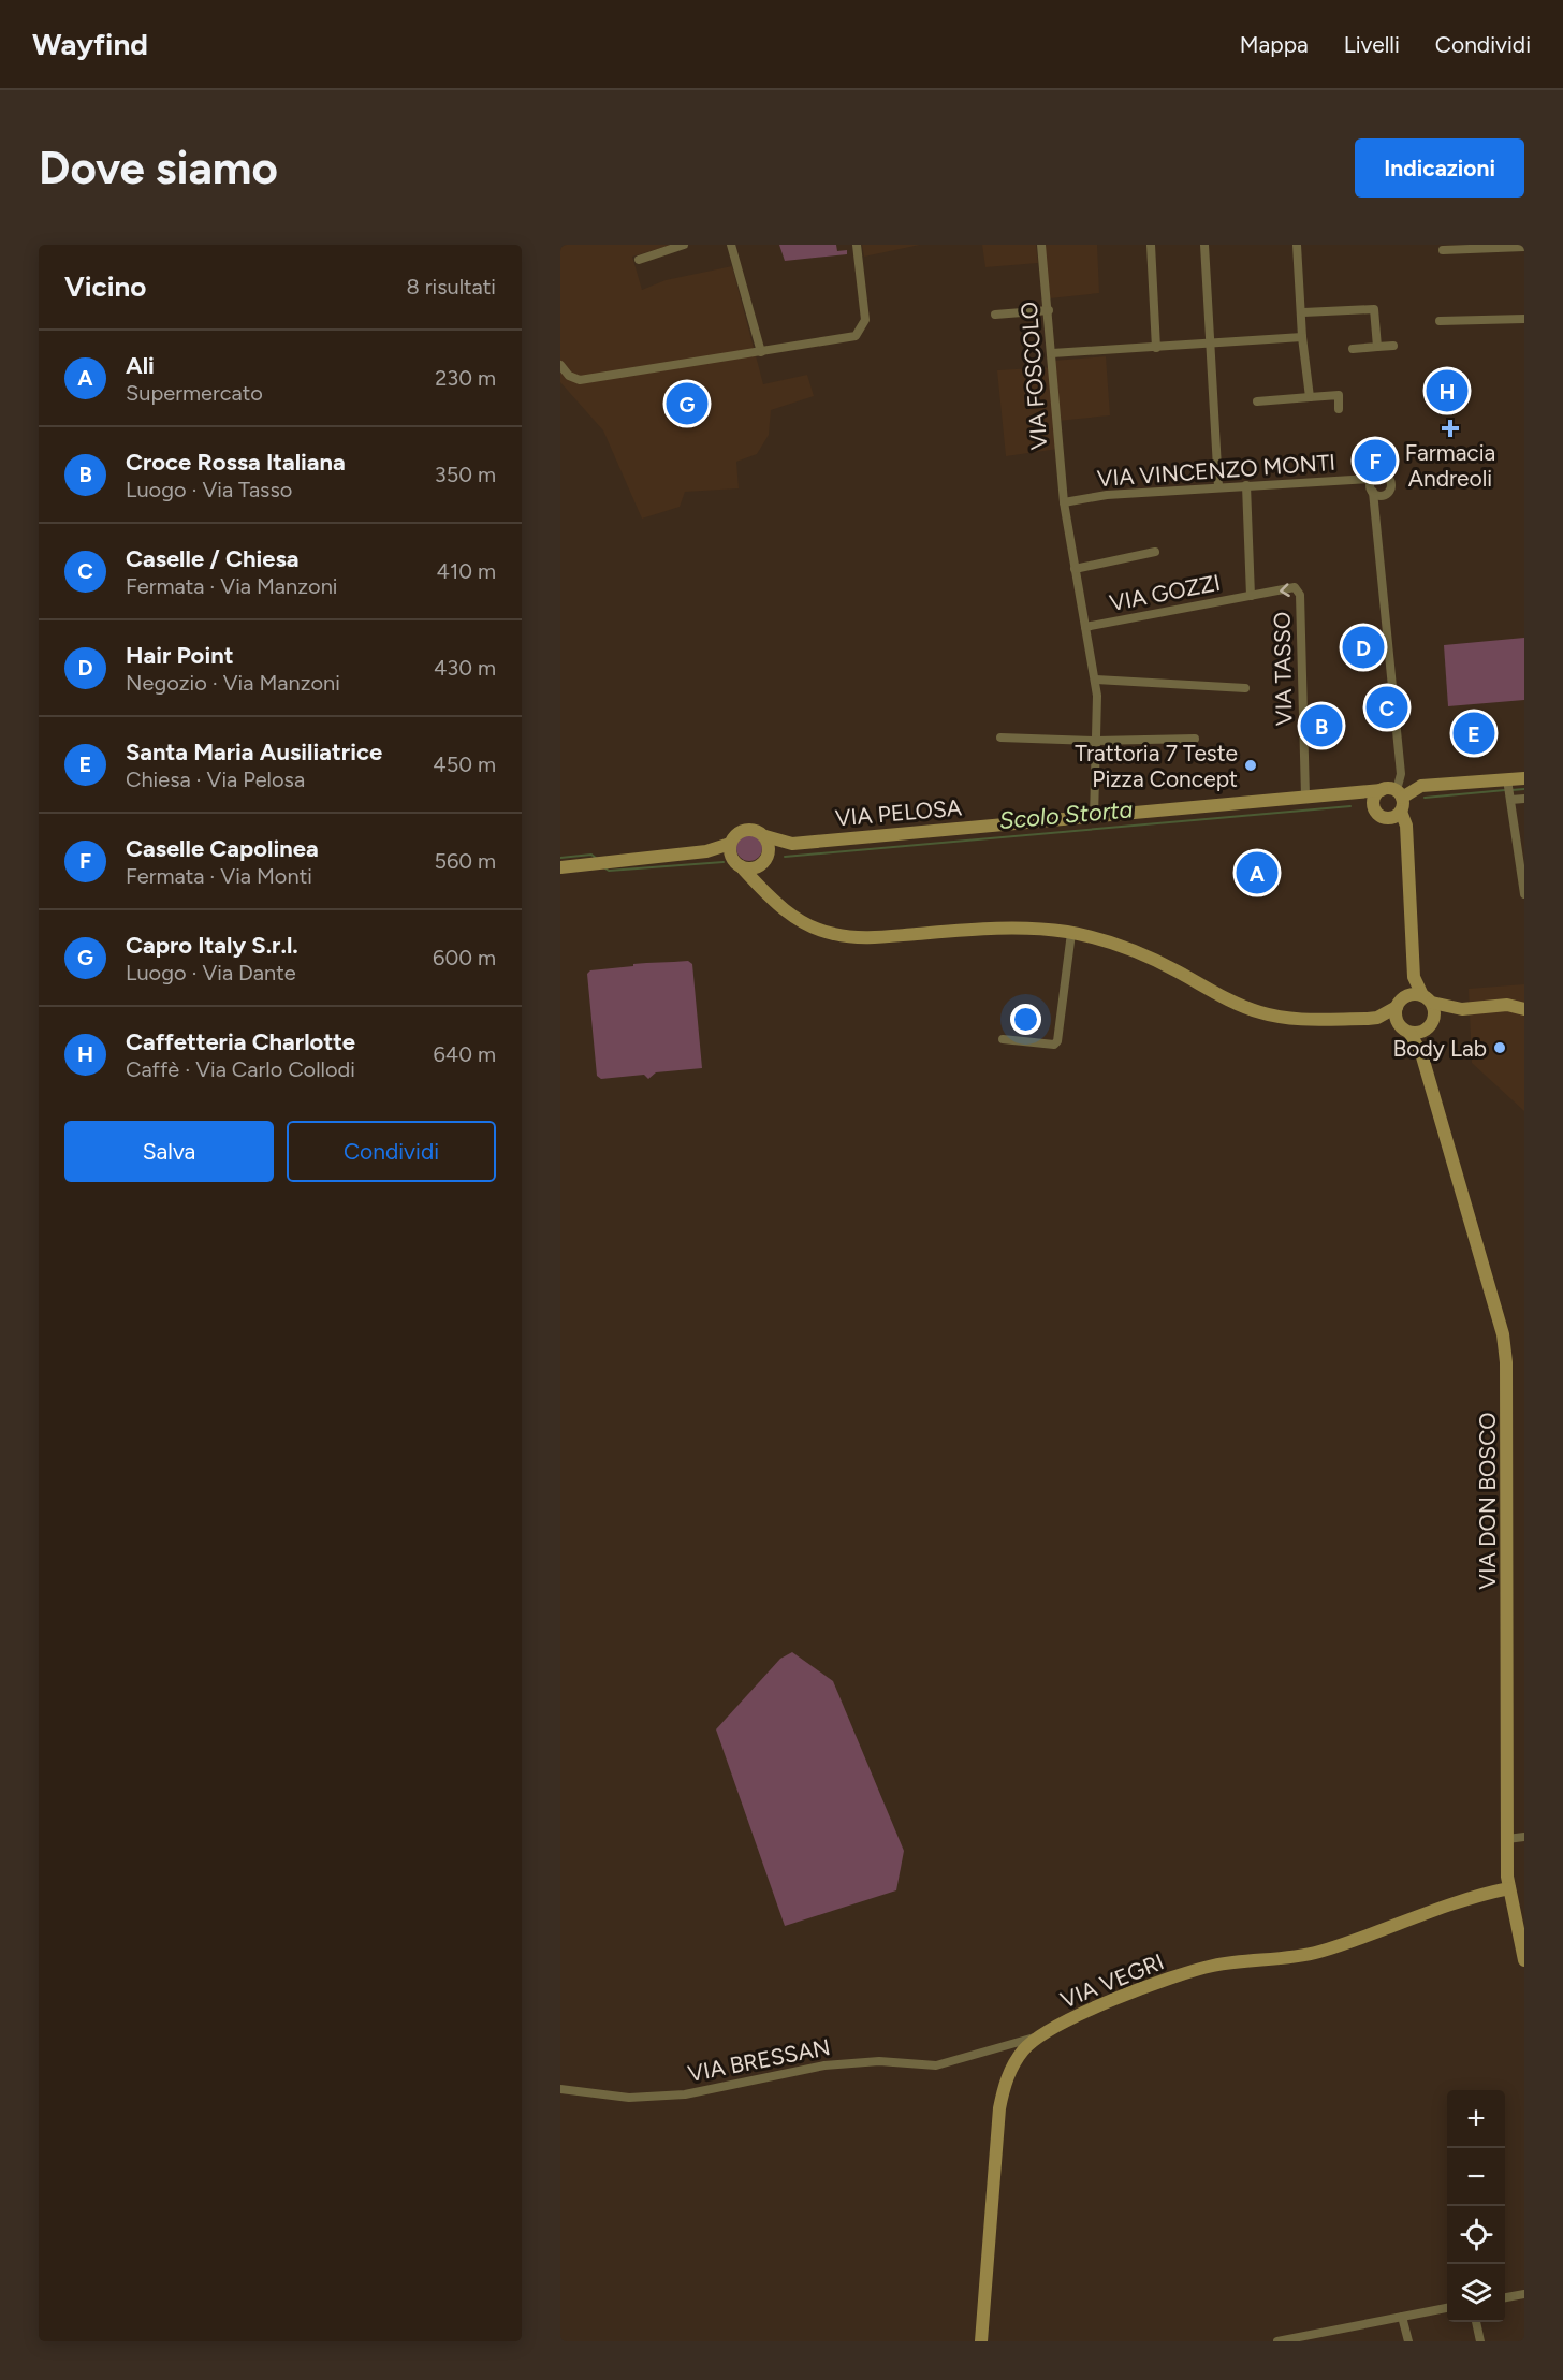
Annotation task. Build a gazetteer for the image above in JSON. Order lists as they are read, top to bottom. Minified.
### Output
{"streets":{"main road":["VIA PELOSA","VIA DON BOSCO","VIA VEGRI"],"street":["VIA FOSCOLO","VIA VINCENZO MONTI","VIA GOZZI","VIA TASSO","VIA BRESSAN"]},"crossings":[["VIA FOSCOLO","VIA VINCENZO MONTI"],["VIA FOSCOLO","VIA GOZZI"],["VIA FOSCOLO","VIA PELOSA"],["VIA GOZZI","VIA TASSO"],["VIA TASSO","VIA PELOSA"],["VIA PELOSA","VIA DON BOSCO"],["VIA DON BOSCO","VIA VEGRI"],["VIA VEGRI","VIA BRESSAN"]],"water":["Scolo Storta"],"places":{"health":["Farmacia Andreoli"],"other":["Trattoria 7 Teste Pizza Concept","Body Lab"]},"page":{"header":"Wayfind","nav":["Mappa","Livelli","Condividi"],"buttons":["Indicazioni",["Salva","Condividi"]],"title":"Dove siamo","heading":["Vicino","8 risultati"],"list":[{"mark":"A","name":"Ali","note":"Supermercato","value":"230 m"},{"mark":"B","name":"Croce Rossa Italiana","note":"Luogo · Via Tasso","value":"350 m"},{"mark":"C","name":"Caselle / Chiesa","note":"Fermata · Via Manzoni","value":"410 m"},{"mark":"D","name":"Hair Point","note":"Negozio · Via Manzoni","value":"430 m"},{"mark":"E","name":"Santa Maria Ausiliatrice","note":"Chiesa · Via Pelosa","value":"450 m"},{"mark":"F","name":"Caselle Capolinea","note":"Fermata · Via Monti","value":"560 m"},{"mark":"G","name":"Capro Italy S.r.l.","note":"Luogo · Via Dante","value":"600 m"},{"mark":"H","name":"Caffetteria Charlotte","note":"Caffè · Via Carlo Collodi","value":"640 m"}],"pins":["H","G","F","D","C","B","E","A"],"map_buttons":["+","−"]}}
